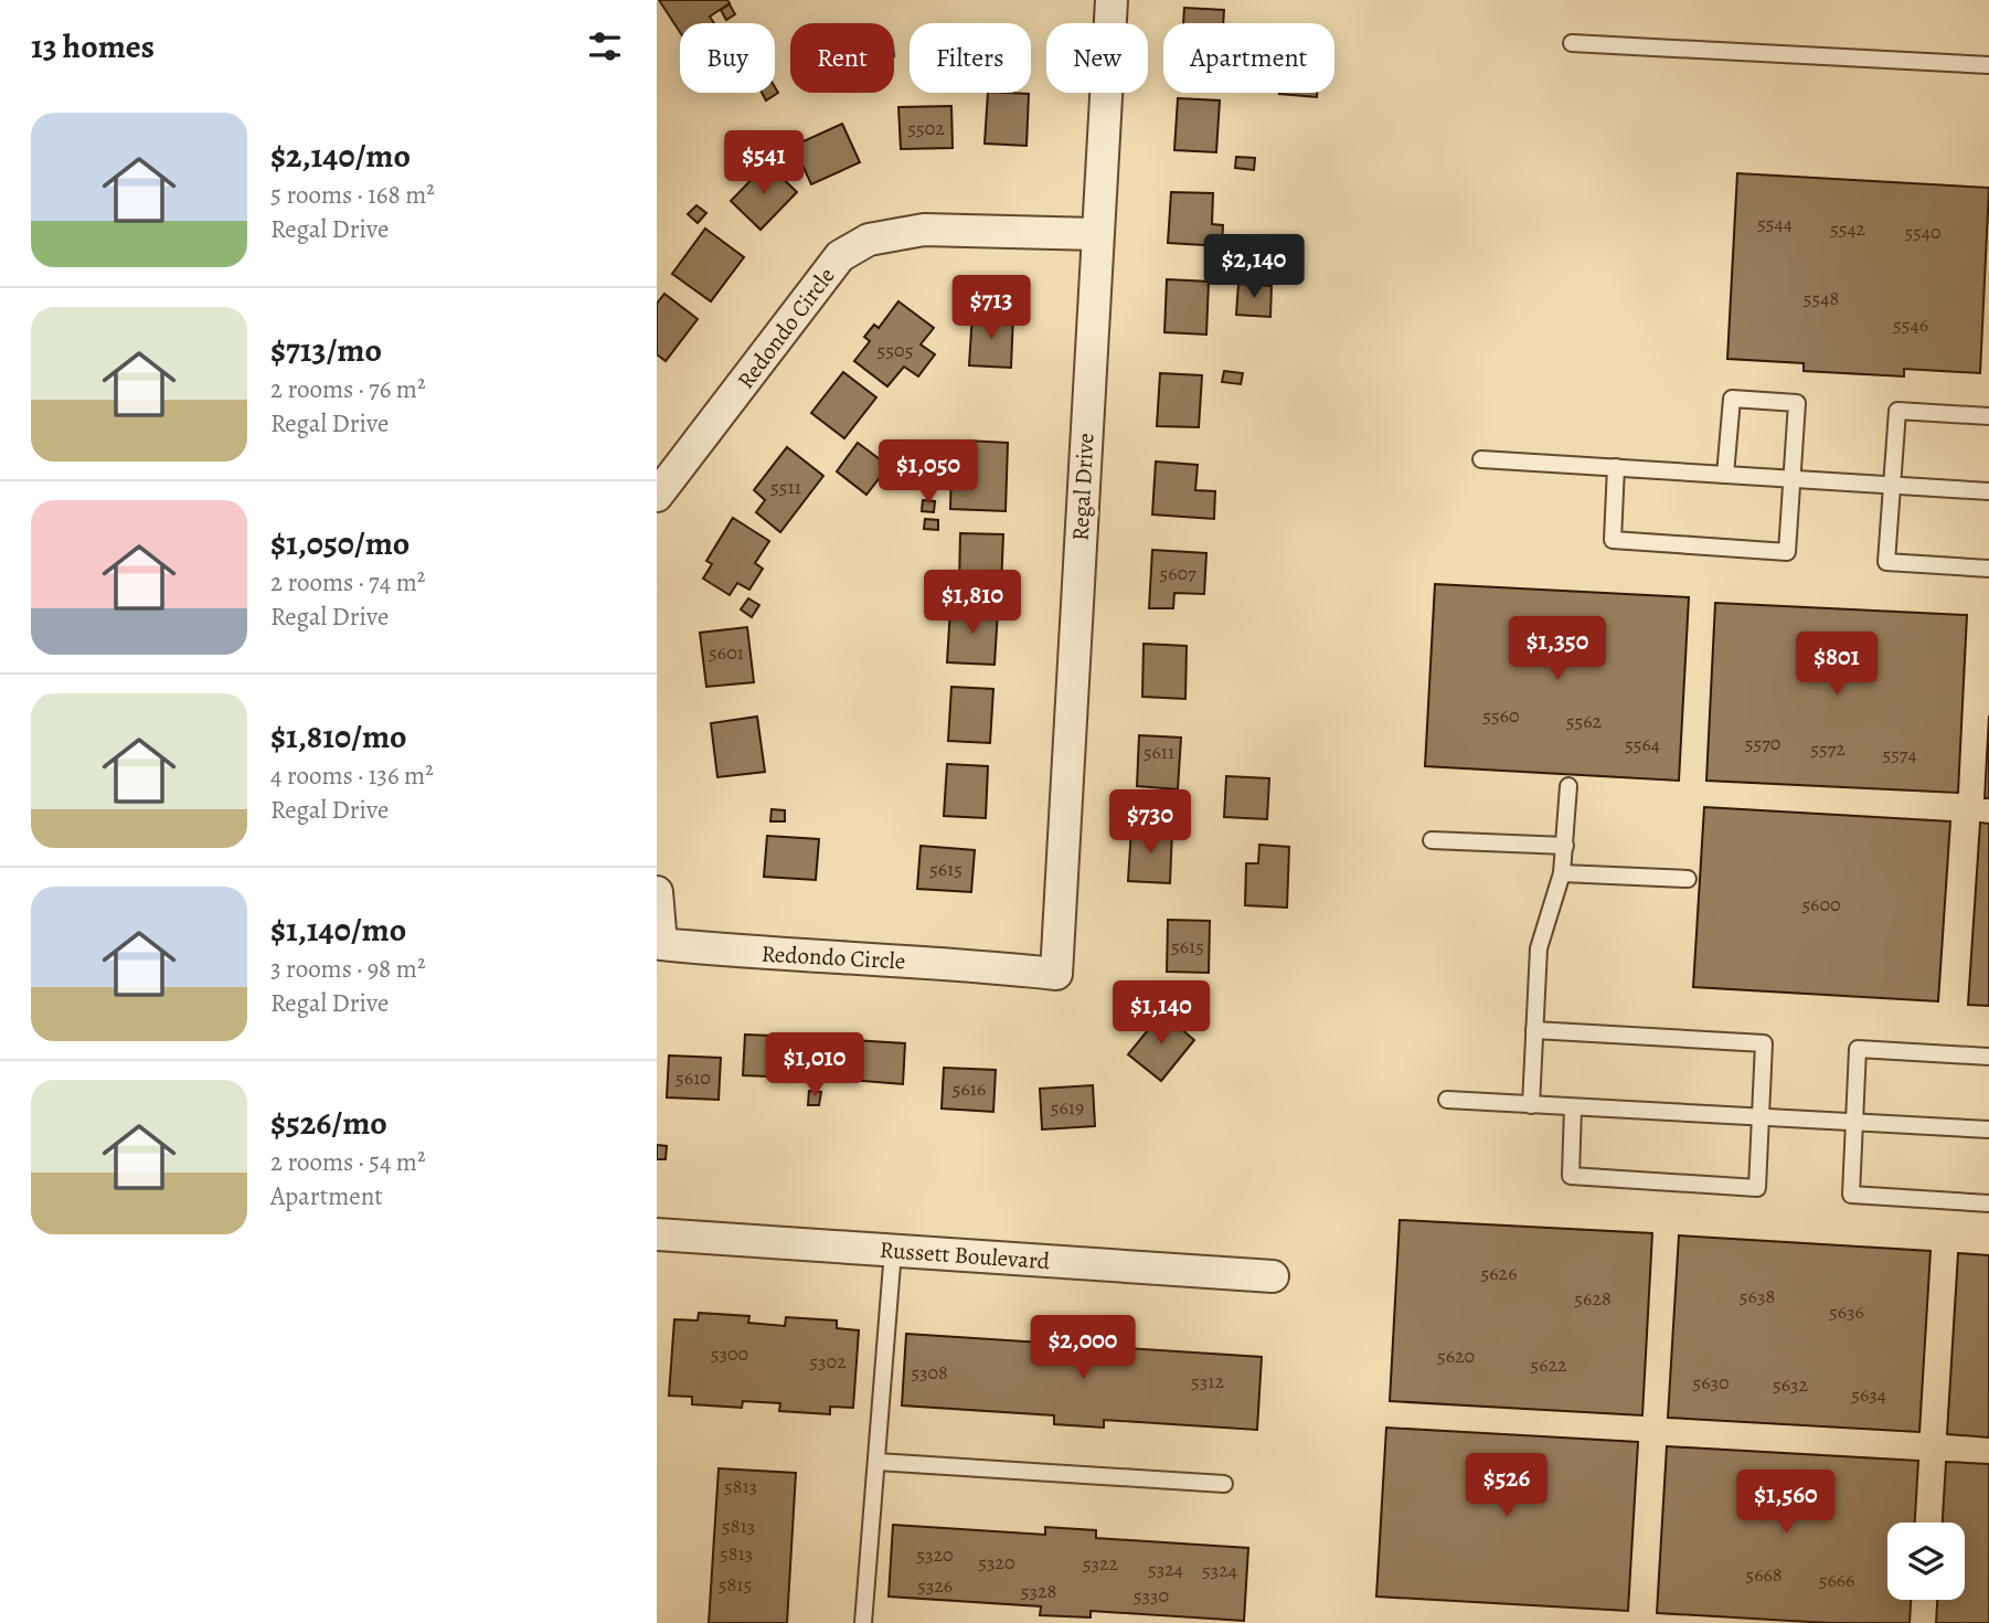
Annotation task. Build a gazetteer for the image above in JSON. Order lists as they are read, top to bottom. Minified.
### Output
{"streets":{"street":["Redondo Circle","Regal Drive","Russett Boulevard"]},"crossings":[["Redondo Circle","Regal Drive"]],"house_numbers":["5502","5544","5542","5540","5548","5546","5505","5511","5607","5601","5560","5562","5570","5564","5572","5611","5574","5615","5600","5615","5610","5616","5619","5626","5638","5628","5636","5300","5620","5302","5622","5308","5312","5630","5632","5634","5813","5813","5813","5320","5320","5322","5324","5324","5668","5666","5815","5326","5328","5330"],"page":{"heading":"13 homes","chip":["Buy","Rent","Filters","New","Apartment"],"list":[{"name":"$2,140/mo","note":"5 rooms · 168 m² · Regal Drive"},{"name":"$713/mo","note":"2 rooms · 76 m² · Regal Drive"},{"name":"$1,050/mo","note":"2 rooms · 74 m² · Regal Drive"},{"name":"$1,810/mo","note":"4 rooms · 136 m² · Regal Drive"},{"name":"$1,140/mo","note":"3 rooms · 98 m² · Regal Drive"},{"name":"$526/mo","note":"2 rooms · 54 m² · Apartment"}],"price":["$541","$2,140","$713","$1,050","$1,810","$1,350","$801","$730","$1,140","$1,010","$2,000","$526","$1,560"]}}
